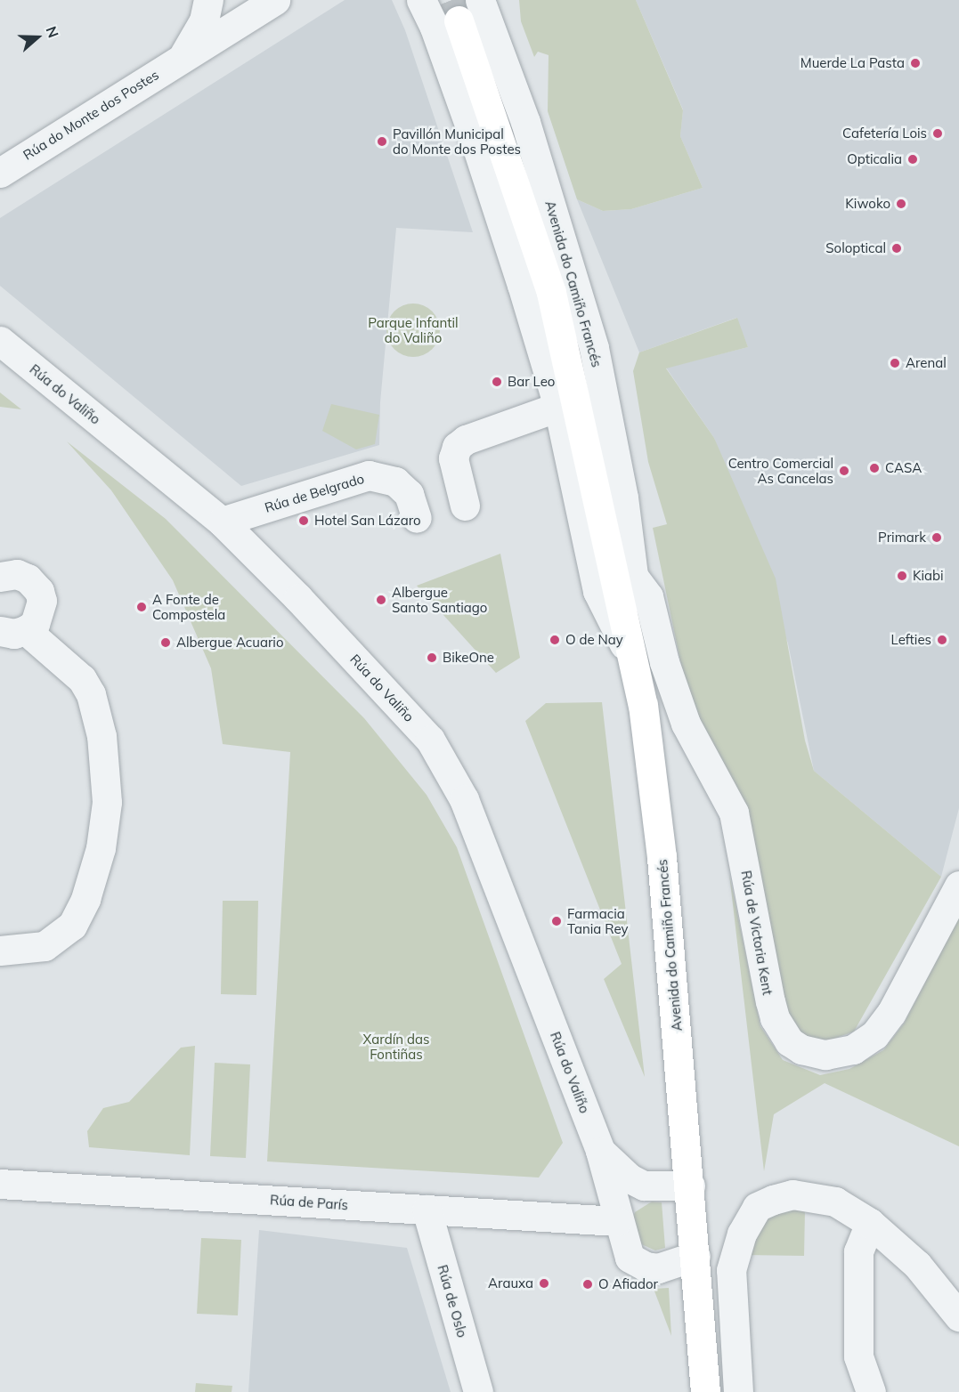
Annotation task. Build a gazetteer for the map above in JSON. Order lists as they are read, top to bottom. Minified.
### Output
{"streets":{"main road":["Avenida do Camiño Francés"],"street":["Rúa do Monte dos Postes","Rúa do Valiño","Rúa de Belgrado","Rúa de Victoria Kent","Rúa de París","Rúa de Oslo"]},"crossings":[["Avenida do Camiño Francés","Rúa do Valiño"],["Avenida do Camiño Francés","Rúa de Victoria Kent"],["Avenida do Camiño Francés","Rúa de París"],["Rúa do Valiño","Rúa de Belgrado"],["Rúa do Valiño","Rúa de París"],["Rúa de París","Rúa de Oslo"]],"parks":["Parque Infantil do Valiño","Xardín das Fontiñas"],"places":["Muerde La Pasta","Cafetería Lois","Pavillón Municipal do Monte dos Postes","Opticalia","Kiwoko","Soloptical","Arenal","Bar Leo","CASA","Centro Comercial As Cancelas","Hotel San Lázaro","Primark","Kiabi","Albergue Santo Santiago","A Fonte de Compostela","O de Nay","Lefties","Albergue Acuario","BikeOne","Farmacia Tania Rey","Arauxa","O Afiador"],"north":"right"}
